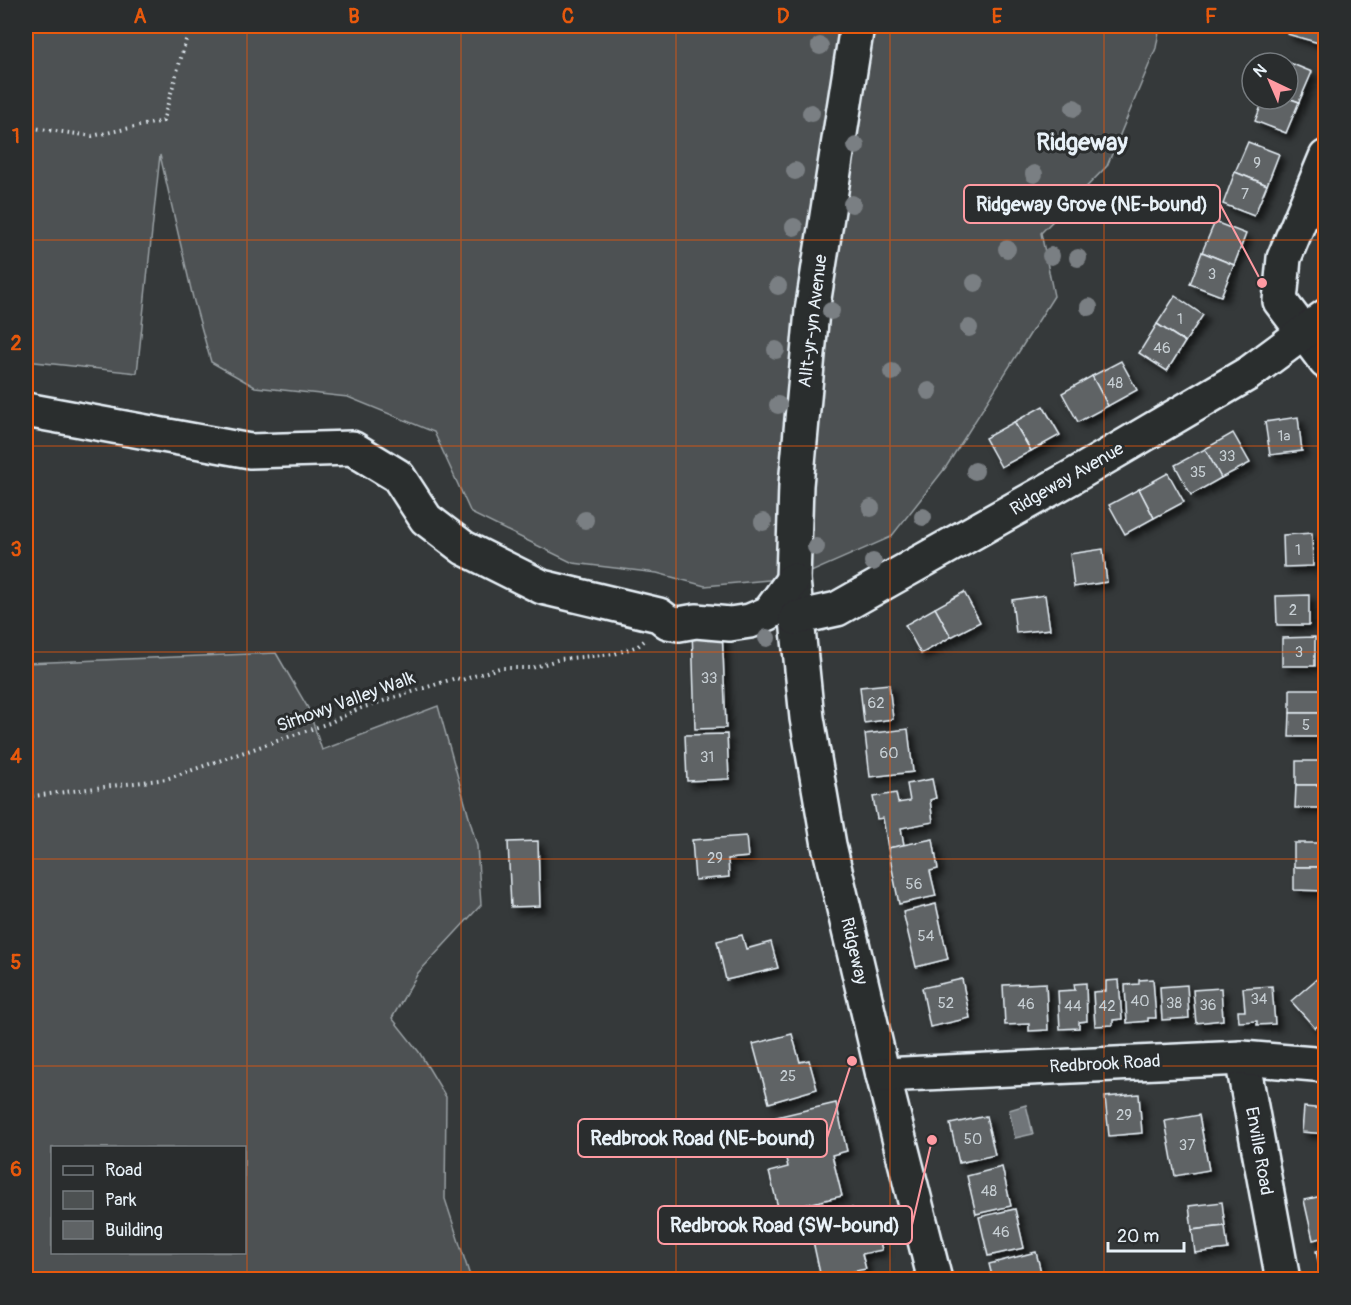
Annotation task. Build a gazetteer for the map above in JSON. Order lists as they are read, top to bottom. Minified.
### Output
{"streets":{"street":["Allt-yr-yn Avenue","Ridgeway Avenue","Ridgeway","Redbrook Road","Enville Road"],"path":["Sirhowy Valley Walk"]},"crossings":[["Allt-yr-yn Avenue","Ridgeway Avenue"],["Allt-yr-yn Avenue","Ridgeway"],["Ridgeway Avenue","Ridgeway"],["Ridgeway","Redbrook Road"],["Redbrook Road","Enville Road"]],"districts":["Ridgeway"],"places":["Ridgeway Grove (NE-bound)","Redbrook Road (NE-bound)","Redbrook Road (SW-bound)"],"house_numbers":["9","7","3","1","46","48","1a","33","35","1","2","3","33","62","5","60","31","29","56","54","34","40","52","38","46","36","44","42","25","29","50","37","48","46"],"legend":["Road","Park","Building"],"scale_bar":"20 m","north":"top left","grid":{"columns":["A","B","C","D","E","F"],"rows":["1","2","3","4","5","6"]}}
